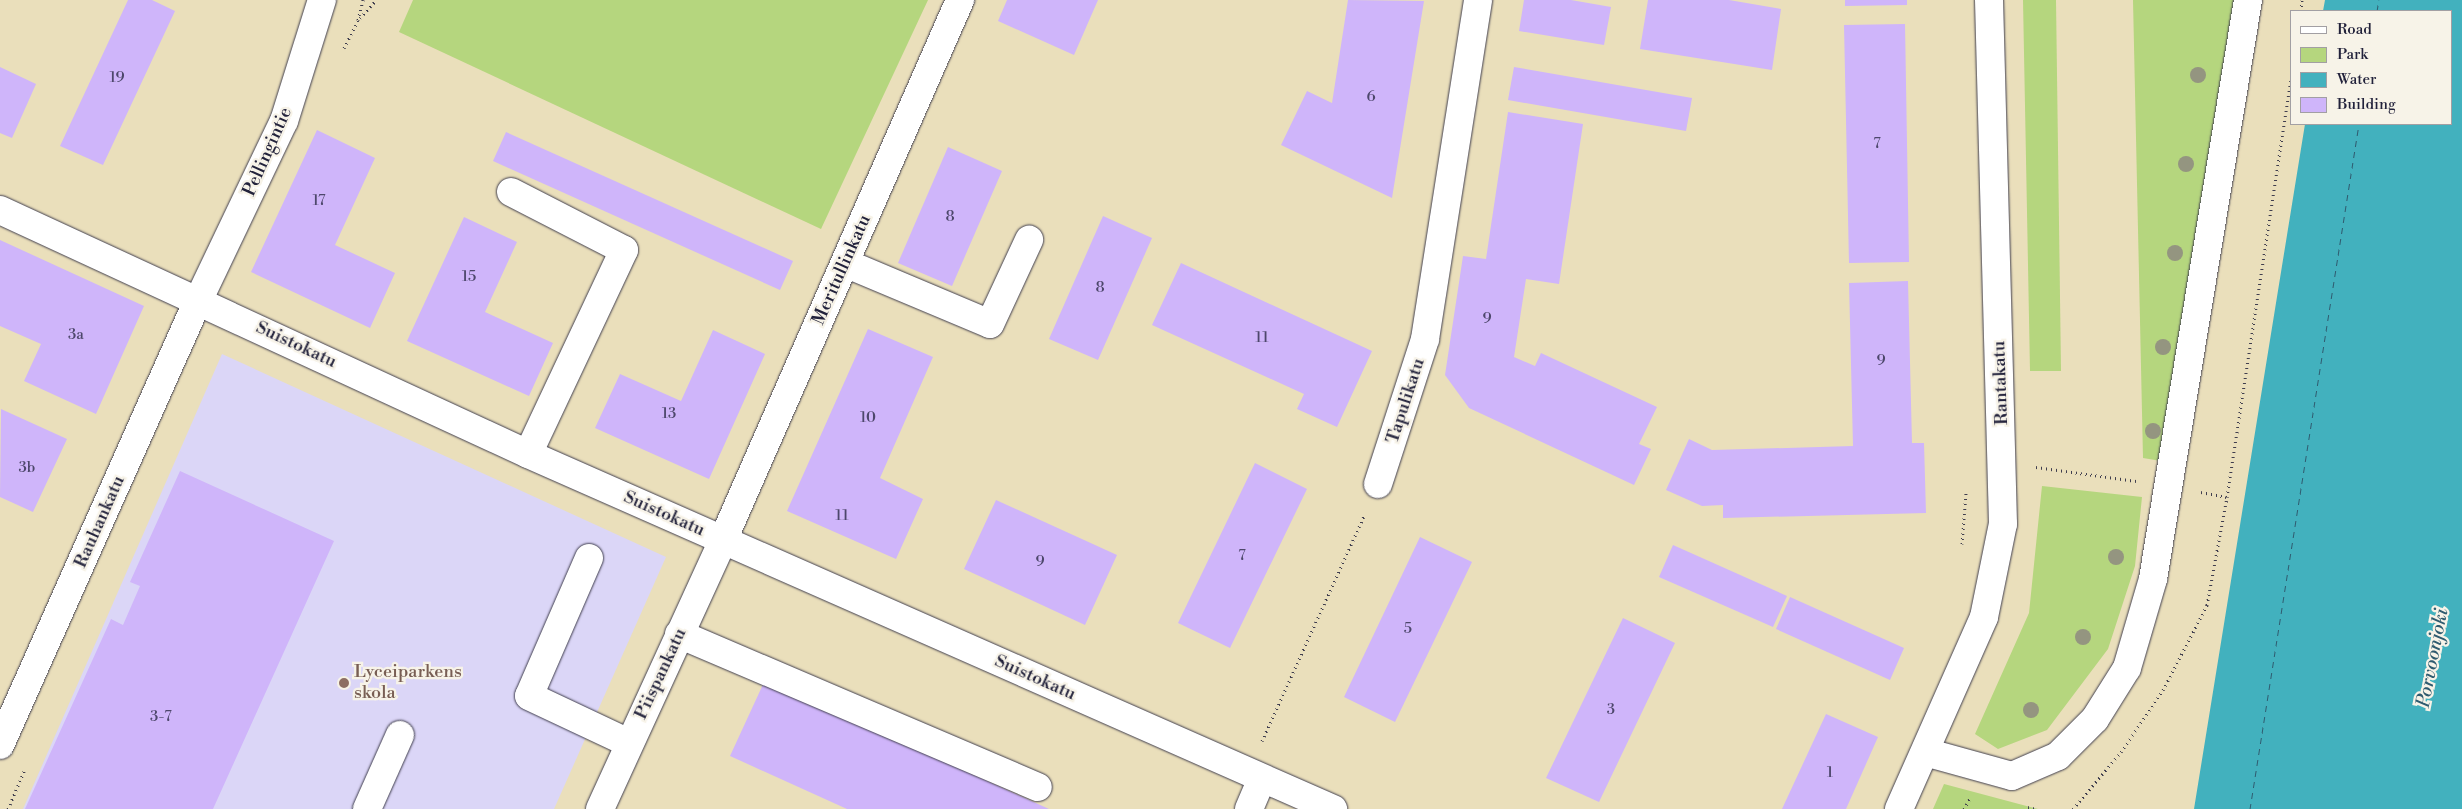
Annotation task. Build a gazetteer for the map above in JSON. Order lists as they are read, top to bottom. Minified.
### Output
{"streets":{"street":["Pellingintie","Meritullinkatu","Suistokatu","Rantakatu","Tapulikatu","Rauhankatu","Piispankatu"]},"crossings":[["Pellingintie","Suistokatu"],["Pellingintie","Rauhankatu"],["Meritullinkatu","Suistokatu"],["Meritullinkatu","Piispankatu"],["Suistokatu","Rauhankatu"],["Suistokatu","Piispankatu"]],"water":["Porvoonjoki"],"places":["Lyceiparkens skola"],"house_numbers":["19","6","7","17","8","15","8","9","3a","11","9","13","10","3b","11","7","9","5","3","3-7","1"],"legend":["Road","Park","Water","Building"]}
